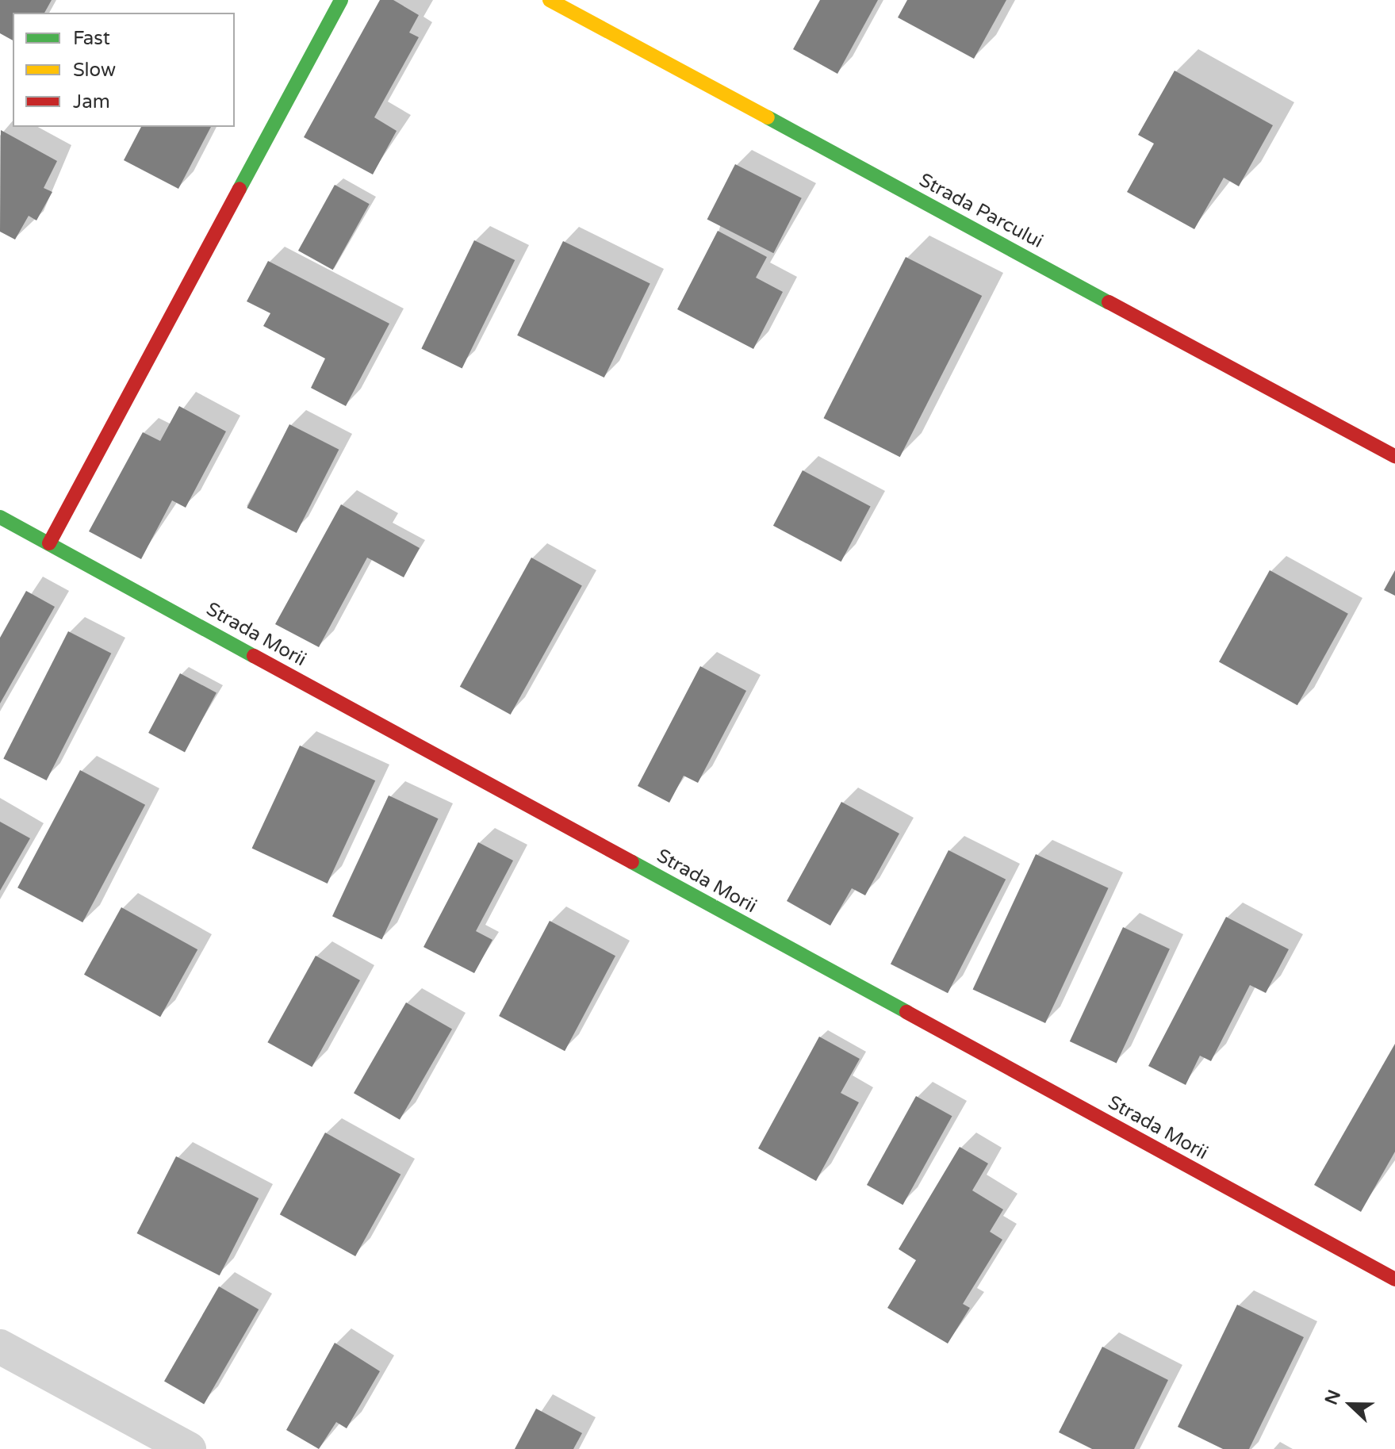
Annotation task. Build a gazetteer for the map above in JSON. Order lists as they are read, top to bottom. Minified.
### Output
{"streets":{"street":["Strada Parcului","Strada Morii"]},"legend":["Fast","Slow","Jam"],"north":"left"}
